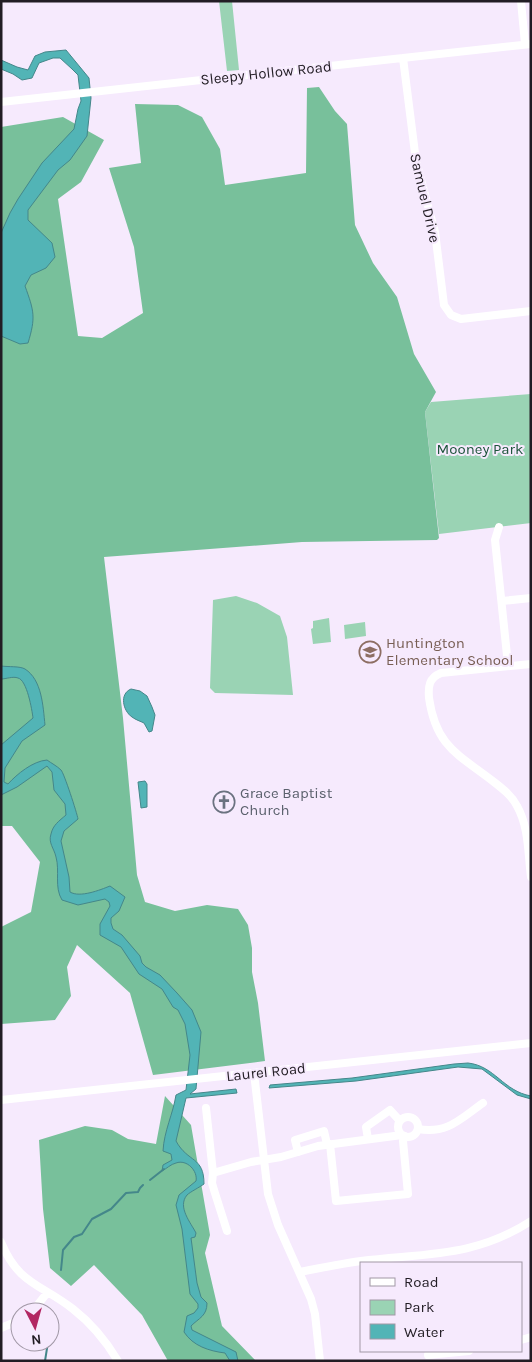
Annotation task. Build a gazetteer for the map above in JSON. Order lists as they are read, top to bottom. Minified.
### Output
{"streets":{"street":["Sleepy Hollow Road","Samuel Drive","Laurel Road"]},"crossings":[["Sleepy Hollow Road","Samuel Drive"]],"parks":["Mooney Park"],"places":{"school or university":["Huntington Elementary School"],"church":["Grace Baptist Church"]},"legend":["Road","Park","Water"],"north":"bottom"}
